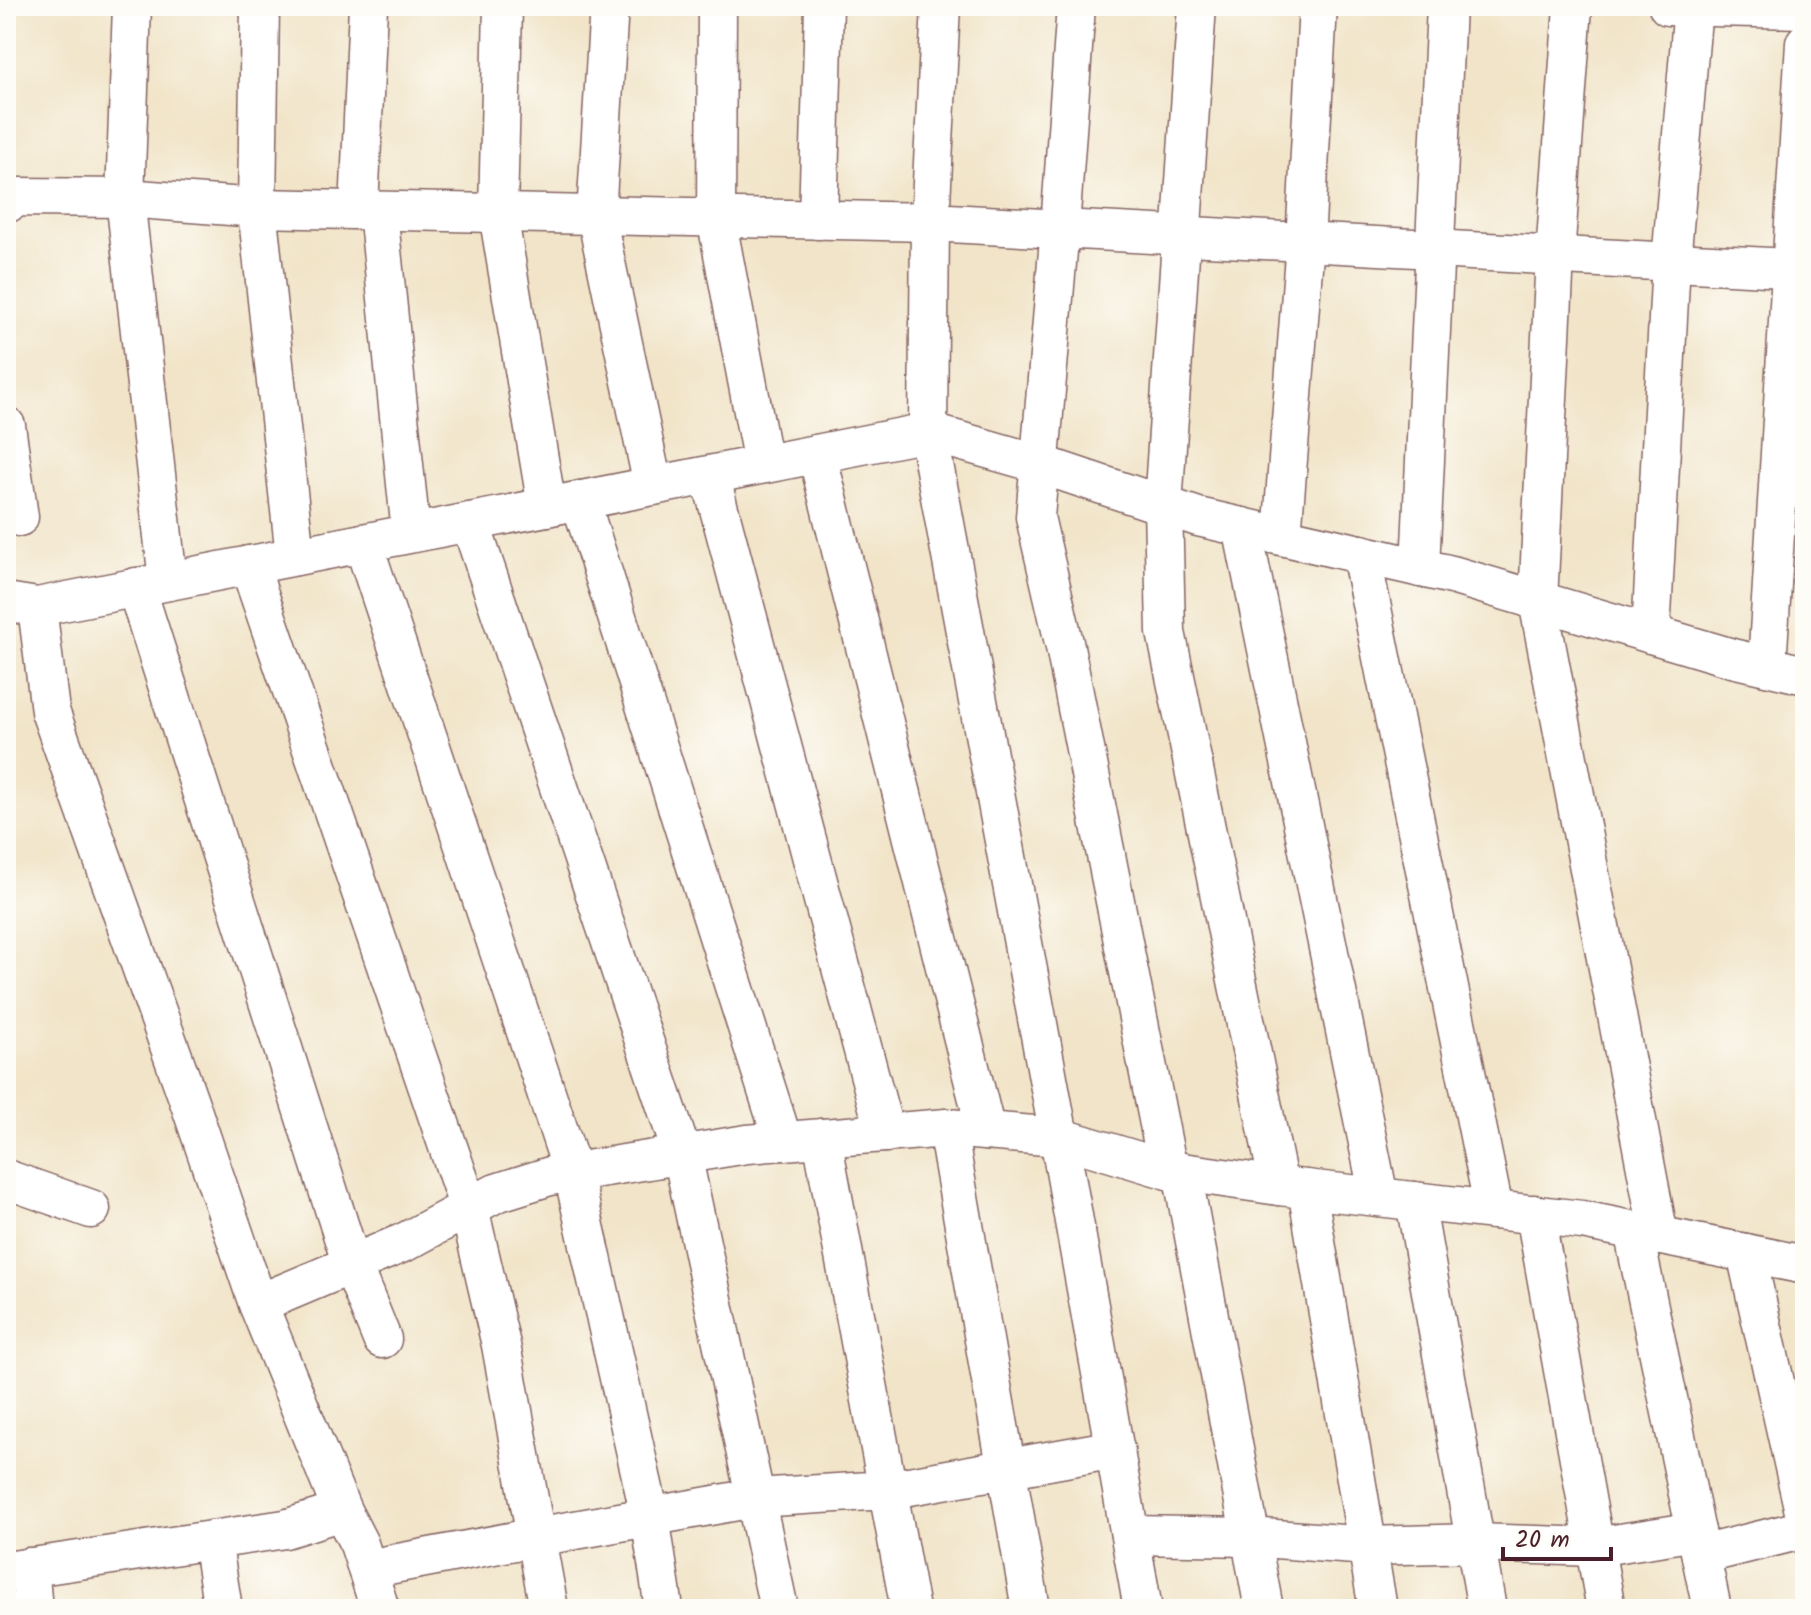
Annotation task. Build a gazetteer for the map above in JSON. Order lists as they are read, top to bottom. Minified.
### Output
{"scale_bar":"20 m"}
